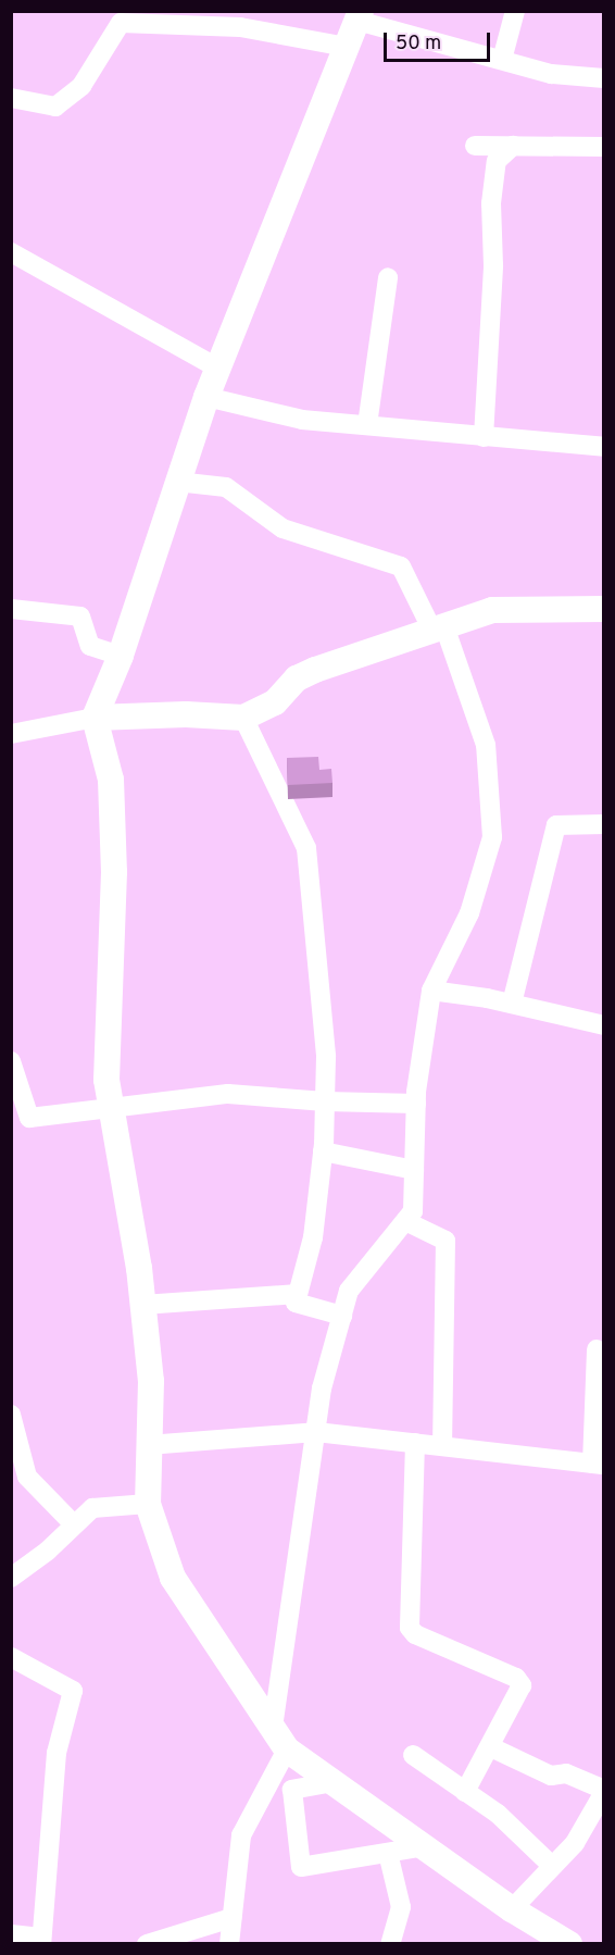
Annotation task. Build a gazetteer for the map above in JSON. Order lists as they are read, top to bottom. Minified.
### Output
{"scale_bar":"50 m"}
